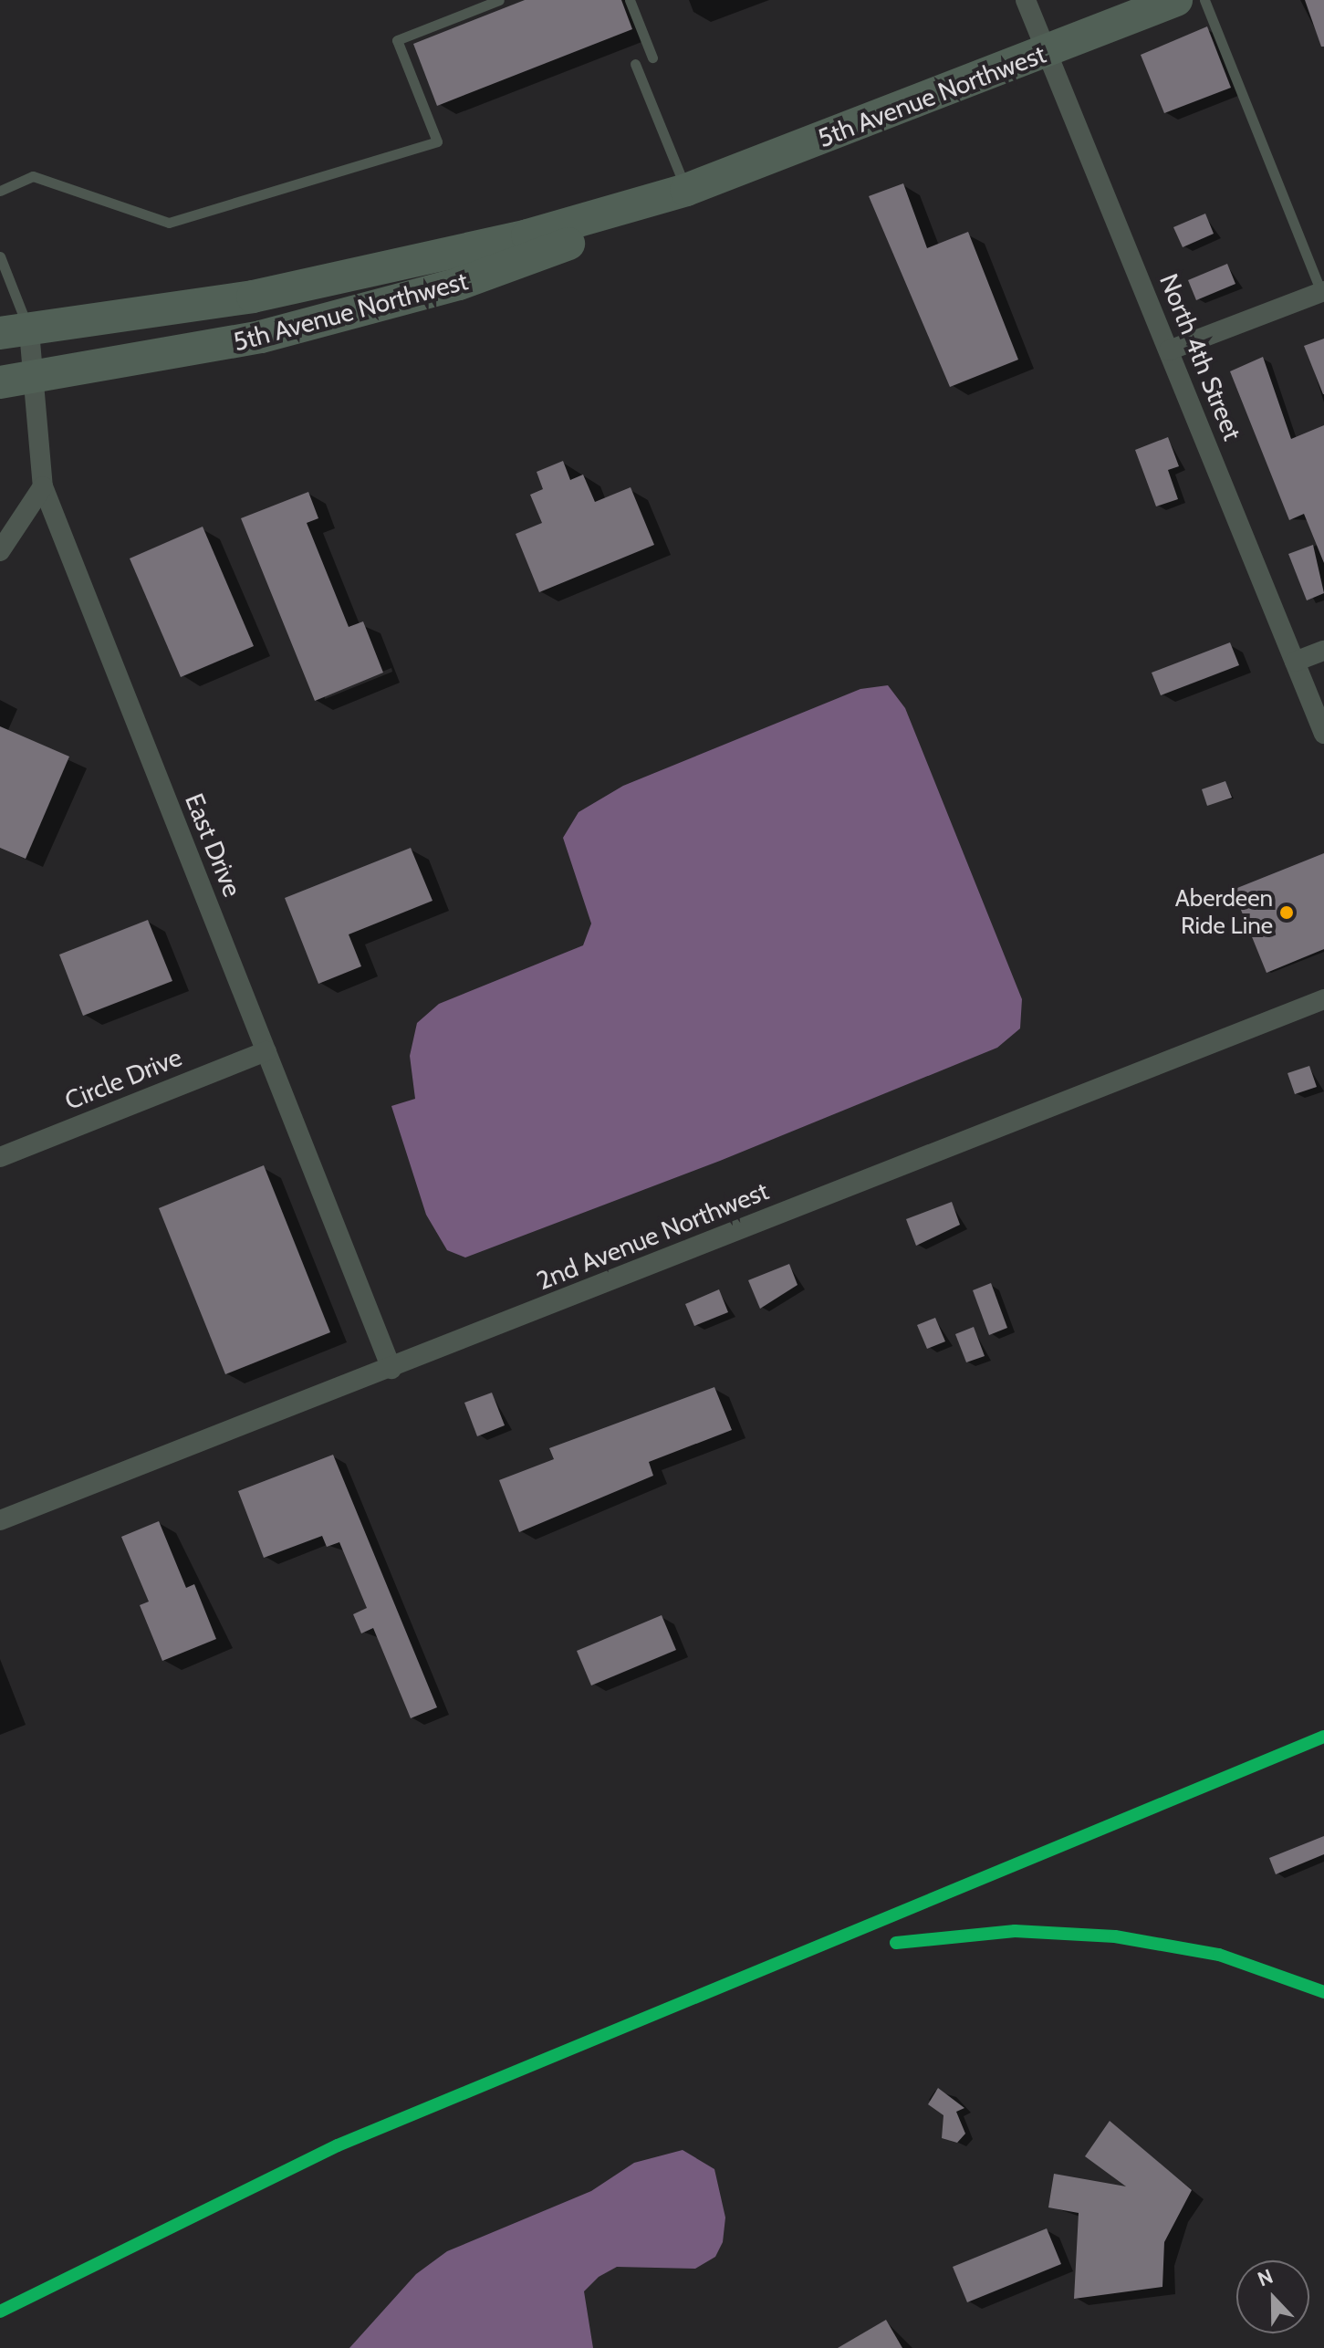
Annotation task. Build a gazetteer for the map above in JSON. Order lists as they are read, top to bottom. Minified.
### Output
{"streets":{"main road":["5th Avenue Northwest"],"street":["North 4th Street","East Drive","Circle Drive","2nd Avenue Northwest"]},"crossings":[["5th Avenue Northwest","North 4th Street"],["5th Avenue Northwest","East Drive"],["East Drive","Circle Drive"],["East Drive","2nd Avenue Northwest"]],"places":["Aberdeen Ride Line"],"north":"top"}
